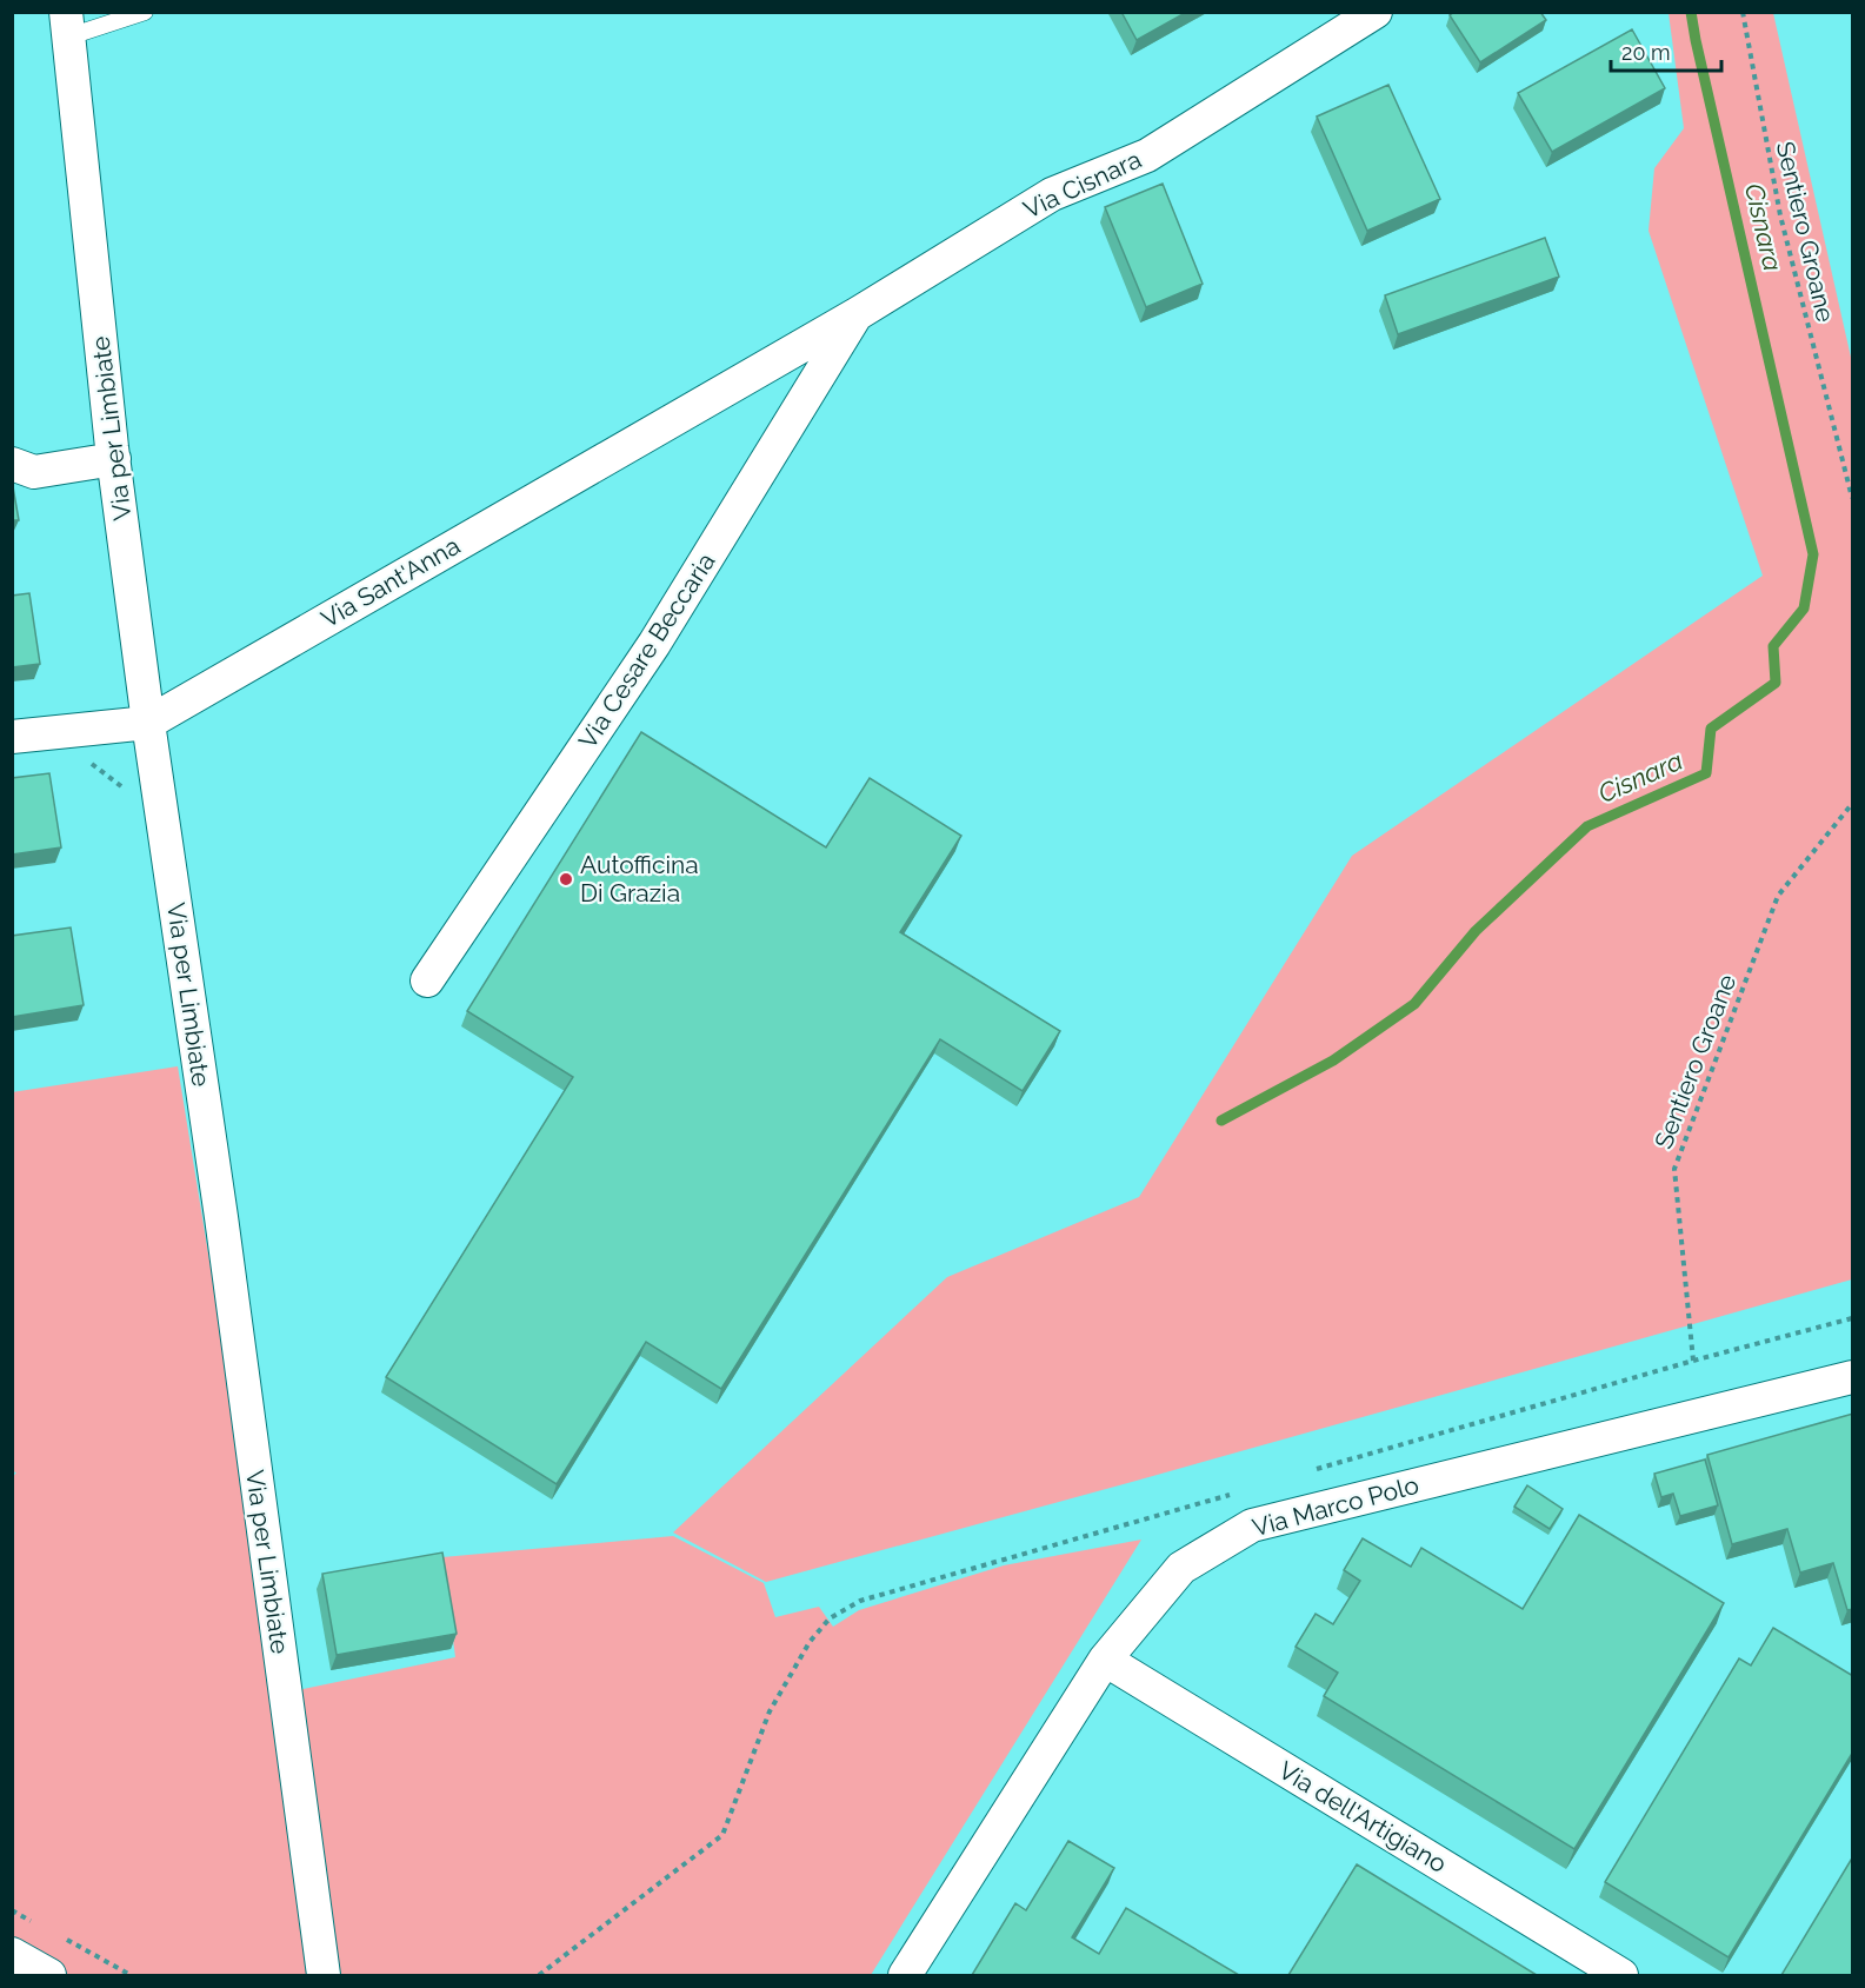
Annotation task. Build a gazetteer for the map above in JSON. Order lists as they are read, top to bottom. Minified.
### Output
{"streets":{"street":["Via Cisnara","Via per Limbiate","Via Sant'Anna","Via Cesare Beccaria","Via Marco Polo","Via dell'Artigiano"],"path":["Sentiero Groane"]},"crossings":[["Via Cisnara","Via Sant'Anna"],["Via Cisnara","Via Cesare Beccaria"],["Via per Limbiate","Via Sant'Anna"],["Via Marco Polo","Via dell'Artigiano"]],"water":["Cisnara"],"places":["Autofficina Di Grazia"],"scale_bar":"20 m"}
